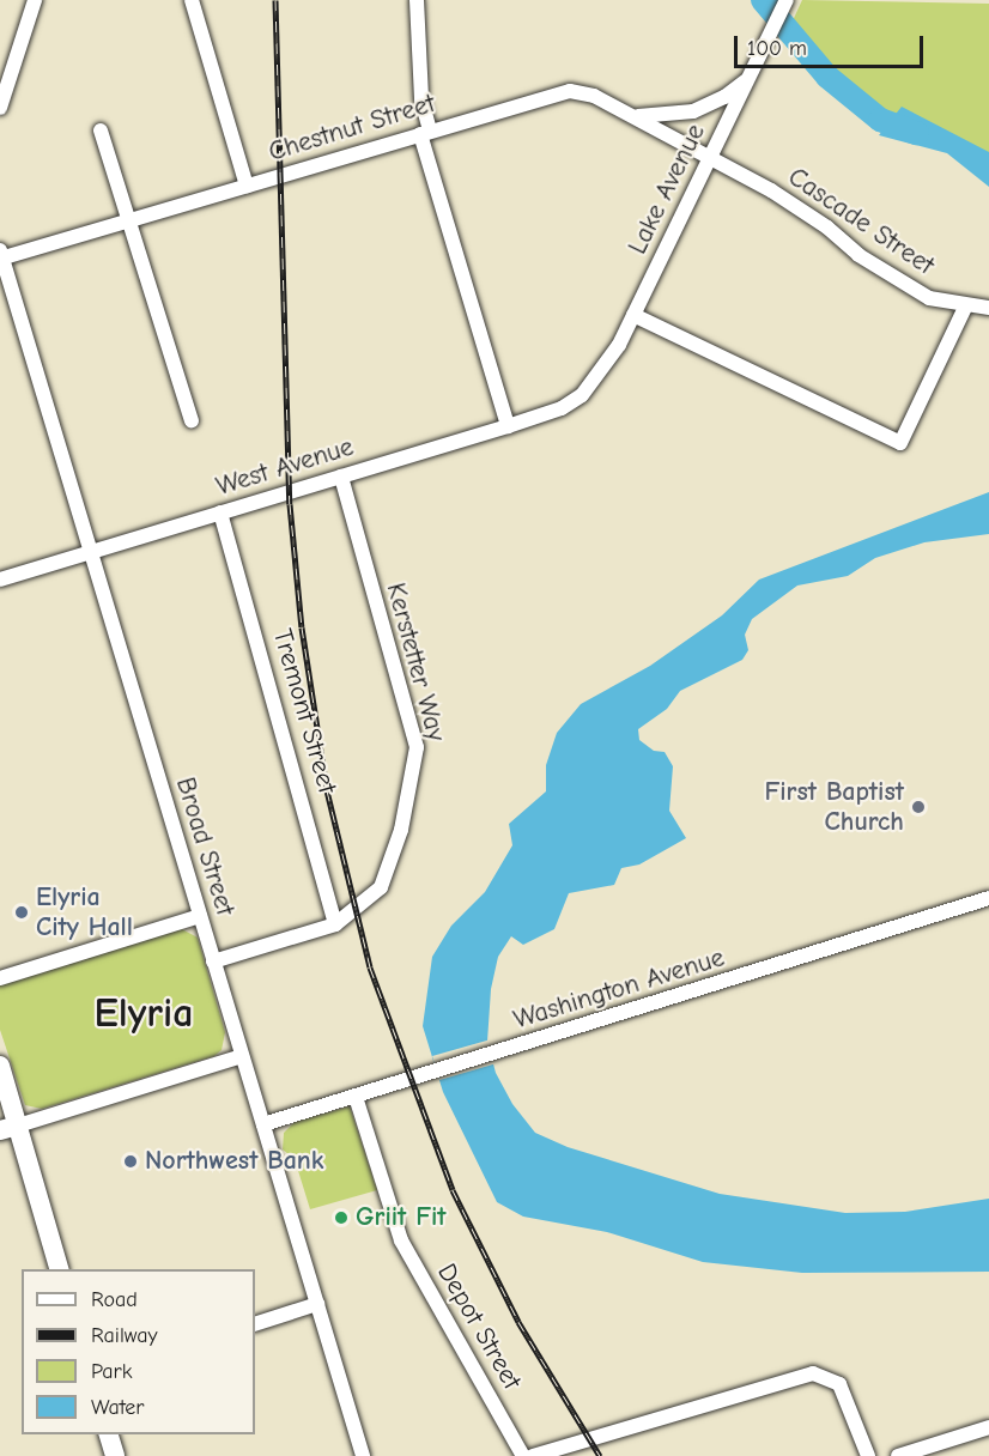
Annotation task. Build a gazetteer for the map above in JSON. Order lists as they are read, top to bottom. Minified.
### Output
{"streets":{"street":["Chestnut Street","Lake Avenue","Cascade Street","West Avenue","Kerstetter Way","Tremont Street","Broad Street","Washington Avenue","Depot Street"]},"crossings":[["Chestnut Street","Lake Avenue"],["Chestnut Street","Cascade Street"],["Chestnut Street","Broad Street"],["Lake Avenue","Cascade Street"],["Lake Avenue","West Avenue"],["West Avenue","Kerstetter Way"],["West Avenue","Tremont Street"],["West Avenue","Broad Street"],["Kerstetter Way","Tremont Street"],["Kerstetter Way","Broad Street"],["Broad Street","Washington Avenue"],["Washington Avenue","Depot Street"]],"districts":["Elyria"],"places":["First Baptist Church","Elyria City Hall","Northwest Bank","Griit Fit"],"legend":["Road","Railway","Park","Water"],"scale_bar":"100 m"}
